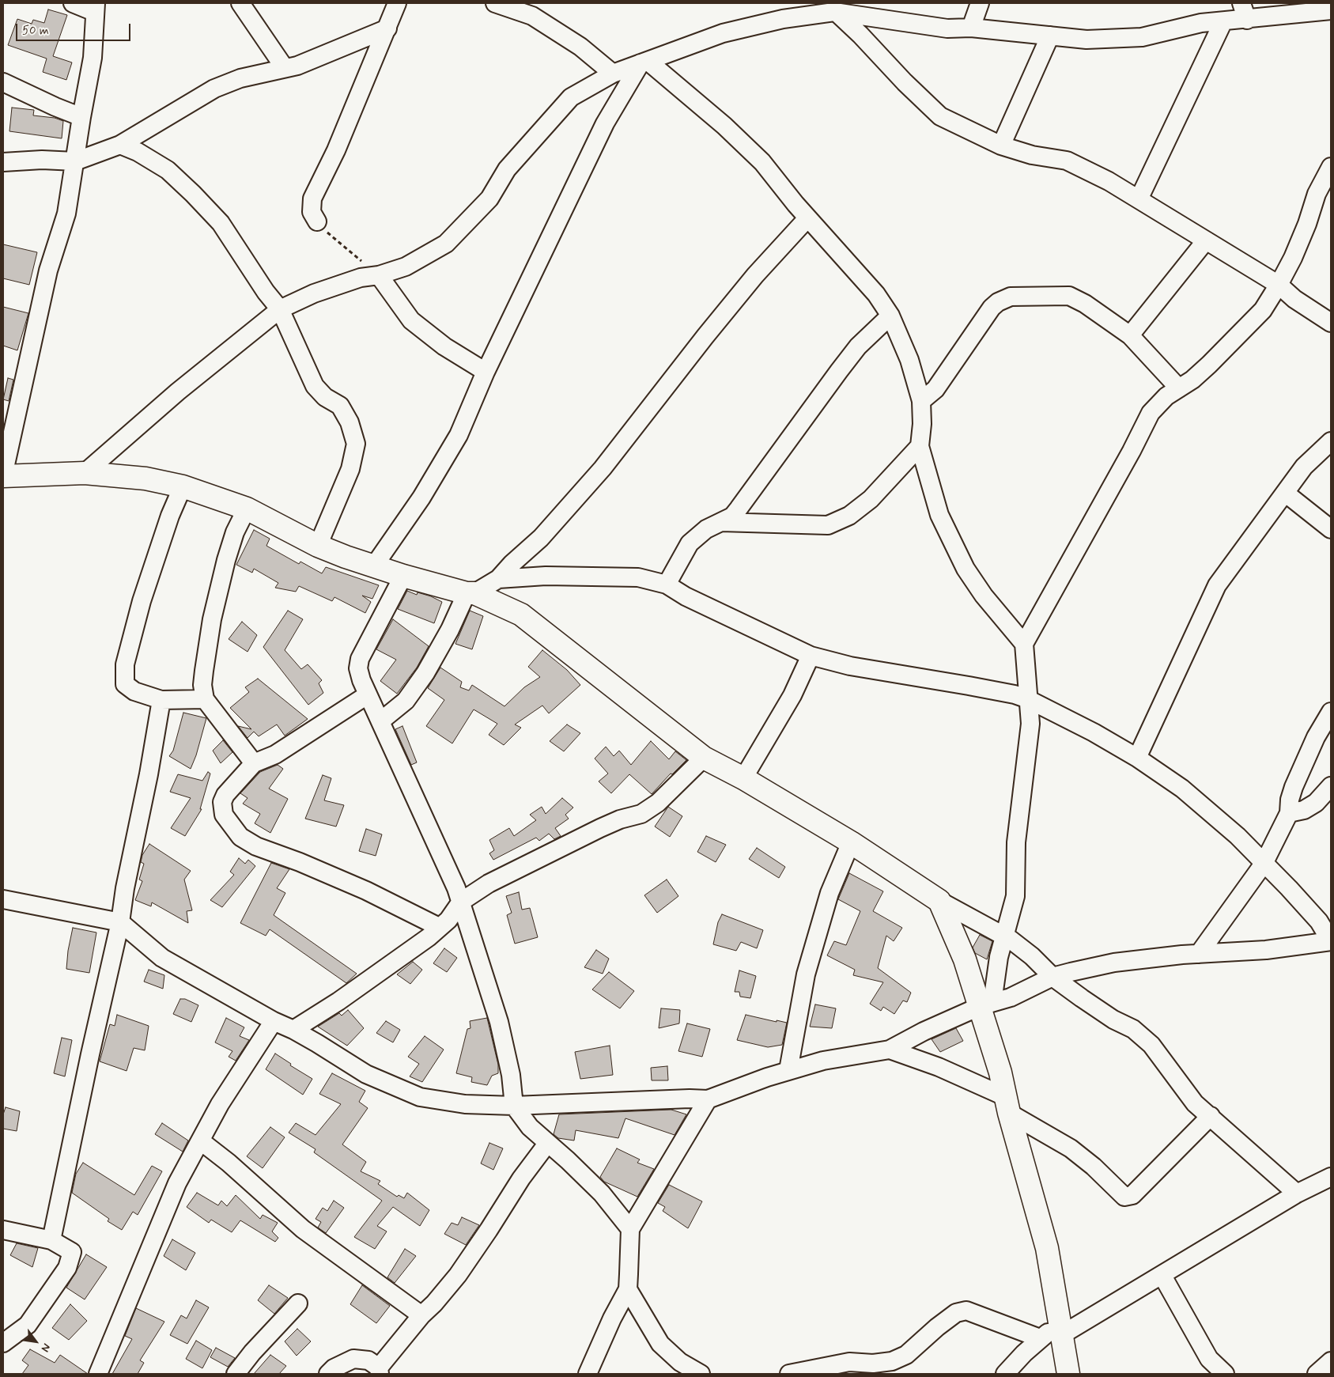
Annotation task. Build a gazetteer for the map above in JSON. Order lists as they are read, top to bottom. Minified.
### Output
{"scale_bar":"50 m","north":"bottom right"}
